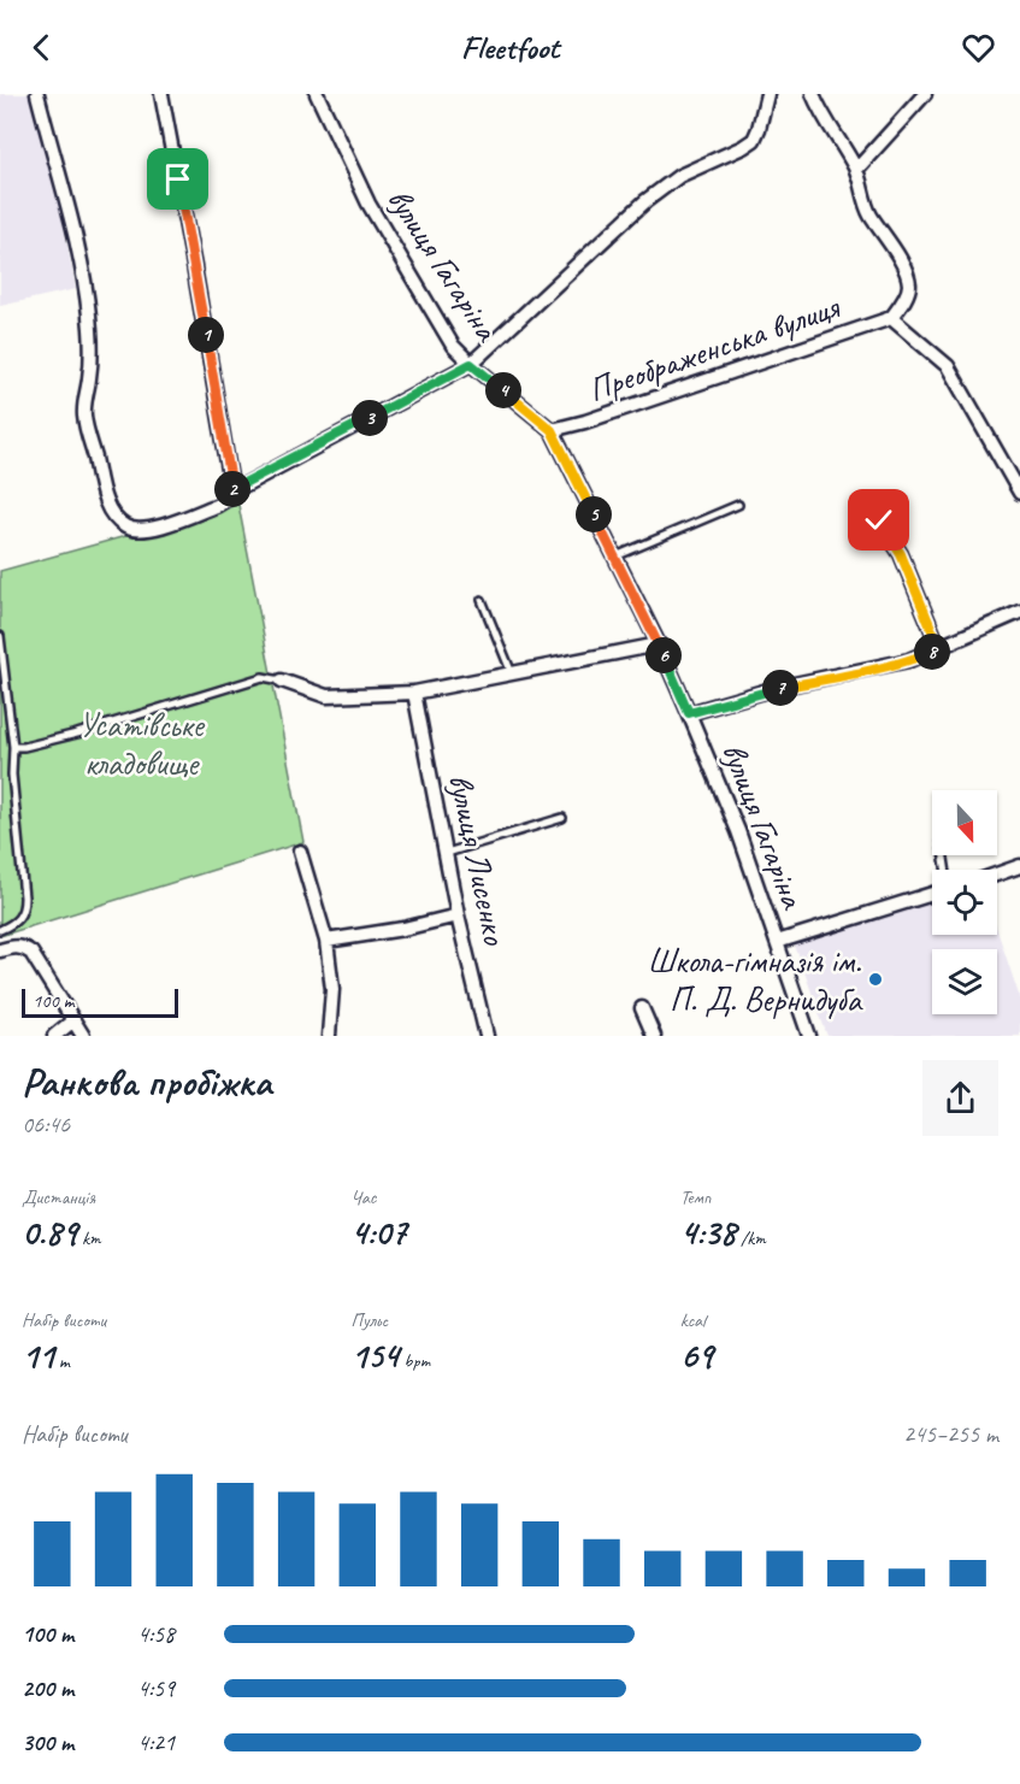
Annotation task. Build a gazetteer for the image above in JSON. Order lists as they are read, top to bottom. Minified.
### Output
{"streets":{"street":["вулиця Гагаріна","Преображенська вулиця","вулиця Лисенко"]},"crossings":[["вулиця Гагаріна","Преображенська вулиця"]],"parks":["Усатівське кладовище"],"places":["Школа-гімназія ім. П. Д. Вернидуба"],"scale_bar":"100 m","north":"bottom","page":{"header":"Fleetfoot","pins":["1","4","3","2","5","8","6","7"],"scale":"100 m","heading":["Ранкова пробіжка","06:46"],"stats":[["Дистанція","0.89 km"],["Час","4:07"],["Темп","4:38 /km"],["Набір висоти","11 m"],["Пульс","154 bpm"],["kcal","69"]],"chart":["Набір висоти","245–255 m"],"list":[{"name":"100 m","note":"4:58"},{"name":"200 m","note":"4:59"},{"name":"300 m","note":"4:21"}]}}
